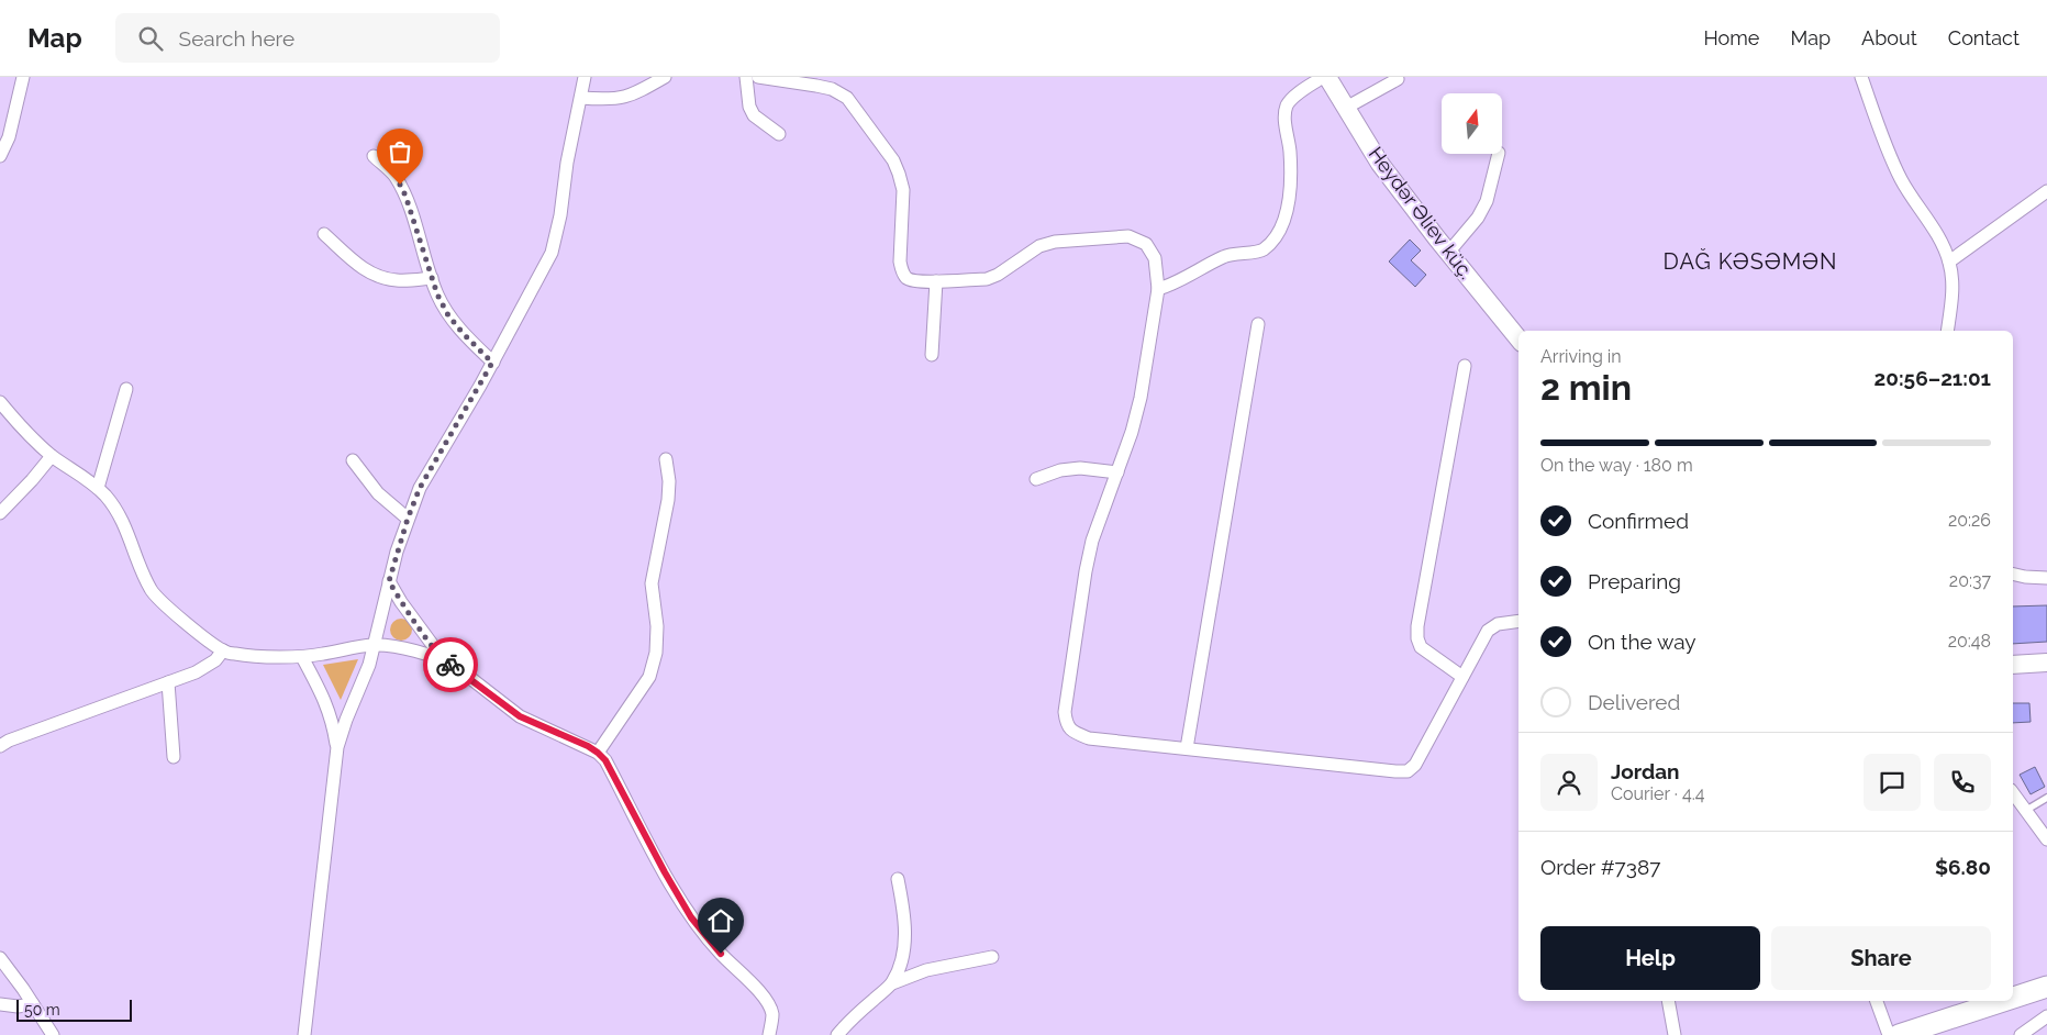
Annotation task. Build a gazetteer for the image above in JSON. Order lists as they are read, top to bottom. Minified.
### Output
{"streets":{"main road":["Heydər Əliev küç."]},"districts":["DAĞ KƏSƏMƏN"],"scale_bar":"50 m","north":"top","page":{"header":"Map","search":"Search here","nav":["Home","Map","About","Contact"],"heading":["2 min","Arriving in","20:56–21:01"],"panel":["Jordan","Courier · 4.4","Order #7387","$6.80"],"bar":"On the way · 180 m","list":[["Confirmed","20:26"],["Preparing","20:37"],["On the way","20:48"],"Delivered"],"buttons":["Help","Share"],"scale":"50 m"}}
